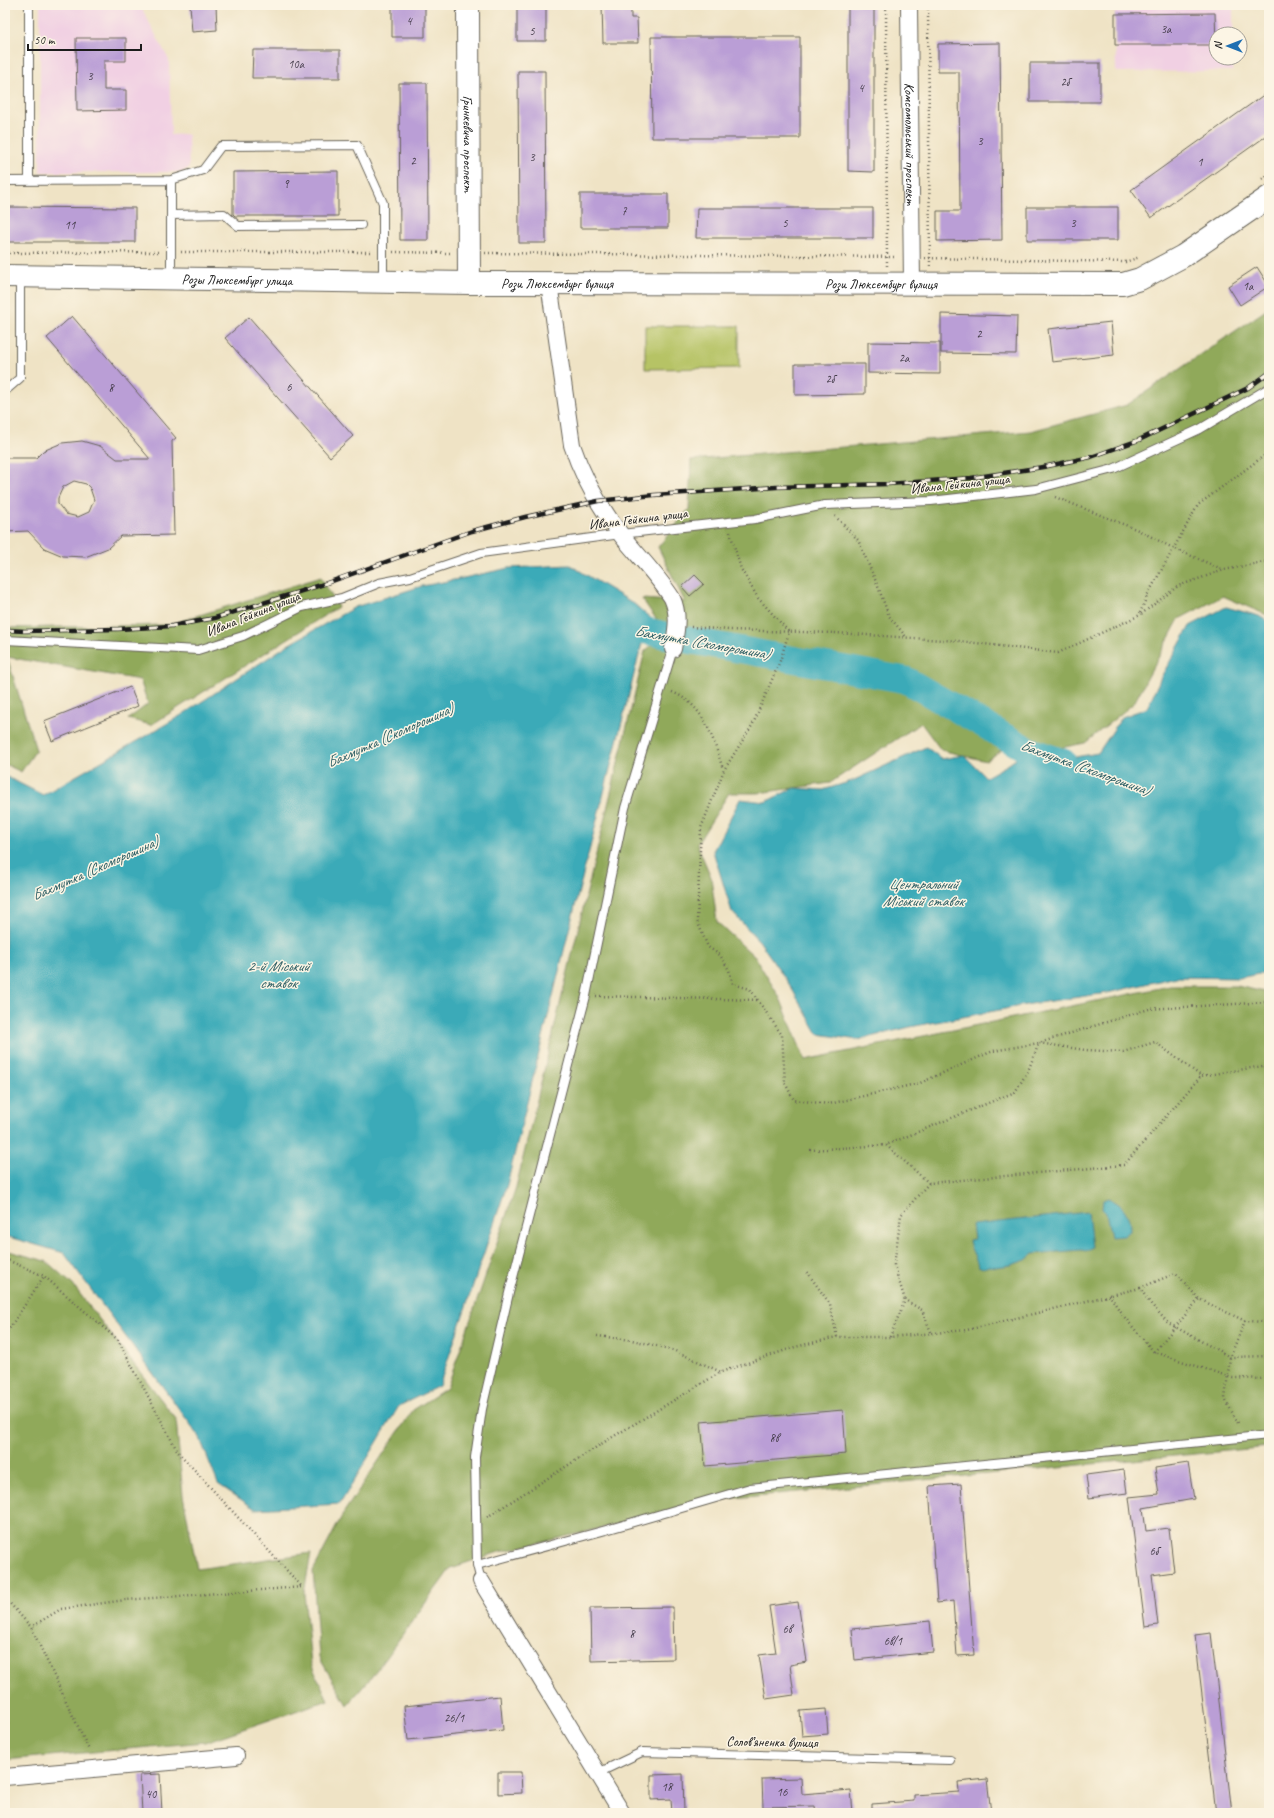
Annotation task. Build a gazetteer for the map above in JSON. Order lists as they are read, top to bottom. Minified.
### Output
{"streets":{"street":["Гринкевича проспект","Комсомольський проспект","Розы Люксембург улица","Рози Люксембург вулиця"],"lane":["Ивана Гейкина улица","Солов’яненка вулиця"]},"crossings":[["Гринкевича проспект","Розы Люксембург улица"],["Гринкевича проспект","Рози Люксембург вулиця"],["Комсомольський проспект","Рози Люксембург вулиця"],["Розы Люксембург улица","Рози Люксембург вулиця"]],"water":["Бахмутка (Скоморошина)","Центральний Міський ставок","2-й Міський ставок"],"house_numbers":["4","3а","5","10а","3","2б","4","3","3","2","1","9","7","5","3","11","1а","2","2а","2б","6","8","8в","6б","6в","8","6в/1","26/1","18","16","40"],"scale_bar":"50 m","north":"left"}
